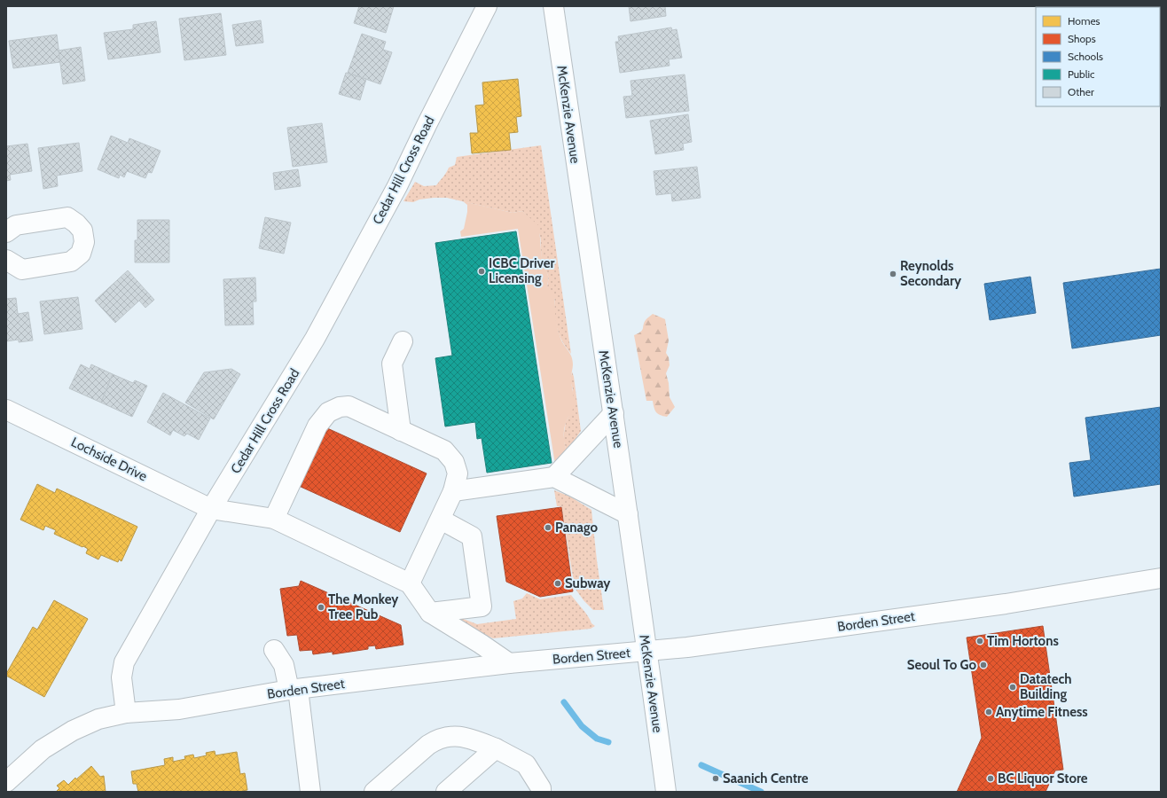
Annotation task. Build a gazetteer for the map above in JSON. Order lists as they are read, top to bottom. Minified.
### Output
{"streets":{"street":["McKenzie Avenue","Cedar Hill Cross Road","Lochside Drive","Borden Street"]},"crossings":[["McKenzie Avenue","Borden Street"],["Cedar Hill Cross Road","Lochside Drive"],["Cedar Hill Cross Road","Borden Street"]],"places":["ICBC Driver Licensing","Reynolds Secondary","Panago","Subway","The Monkey Tree Pub","Tim Hortons","Seoul To Go","Datatech Building","Anytime Fitness","Saanich Centre","BC Liquor Store"],"legend":["Homes","Shops","Schools","Public","Other"]}
